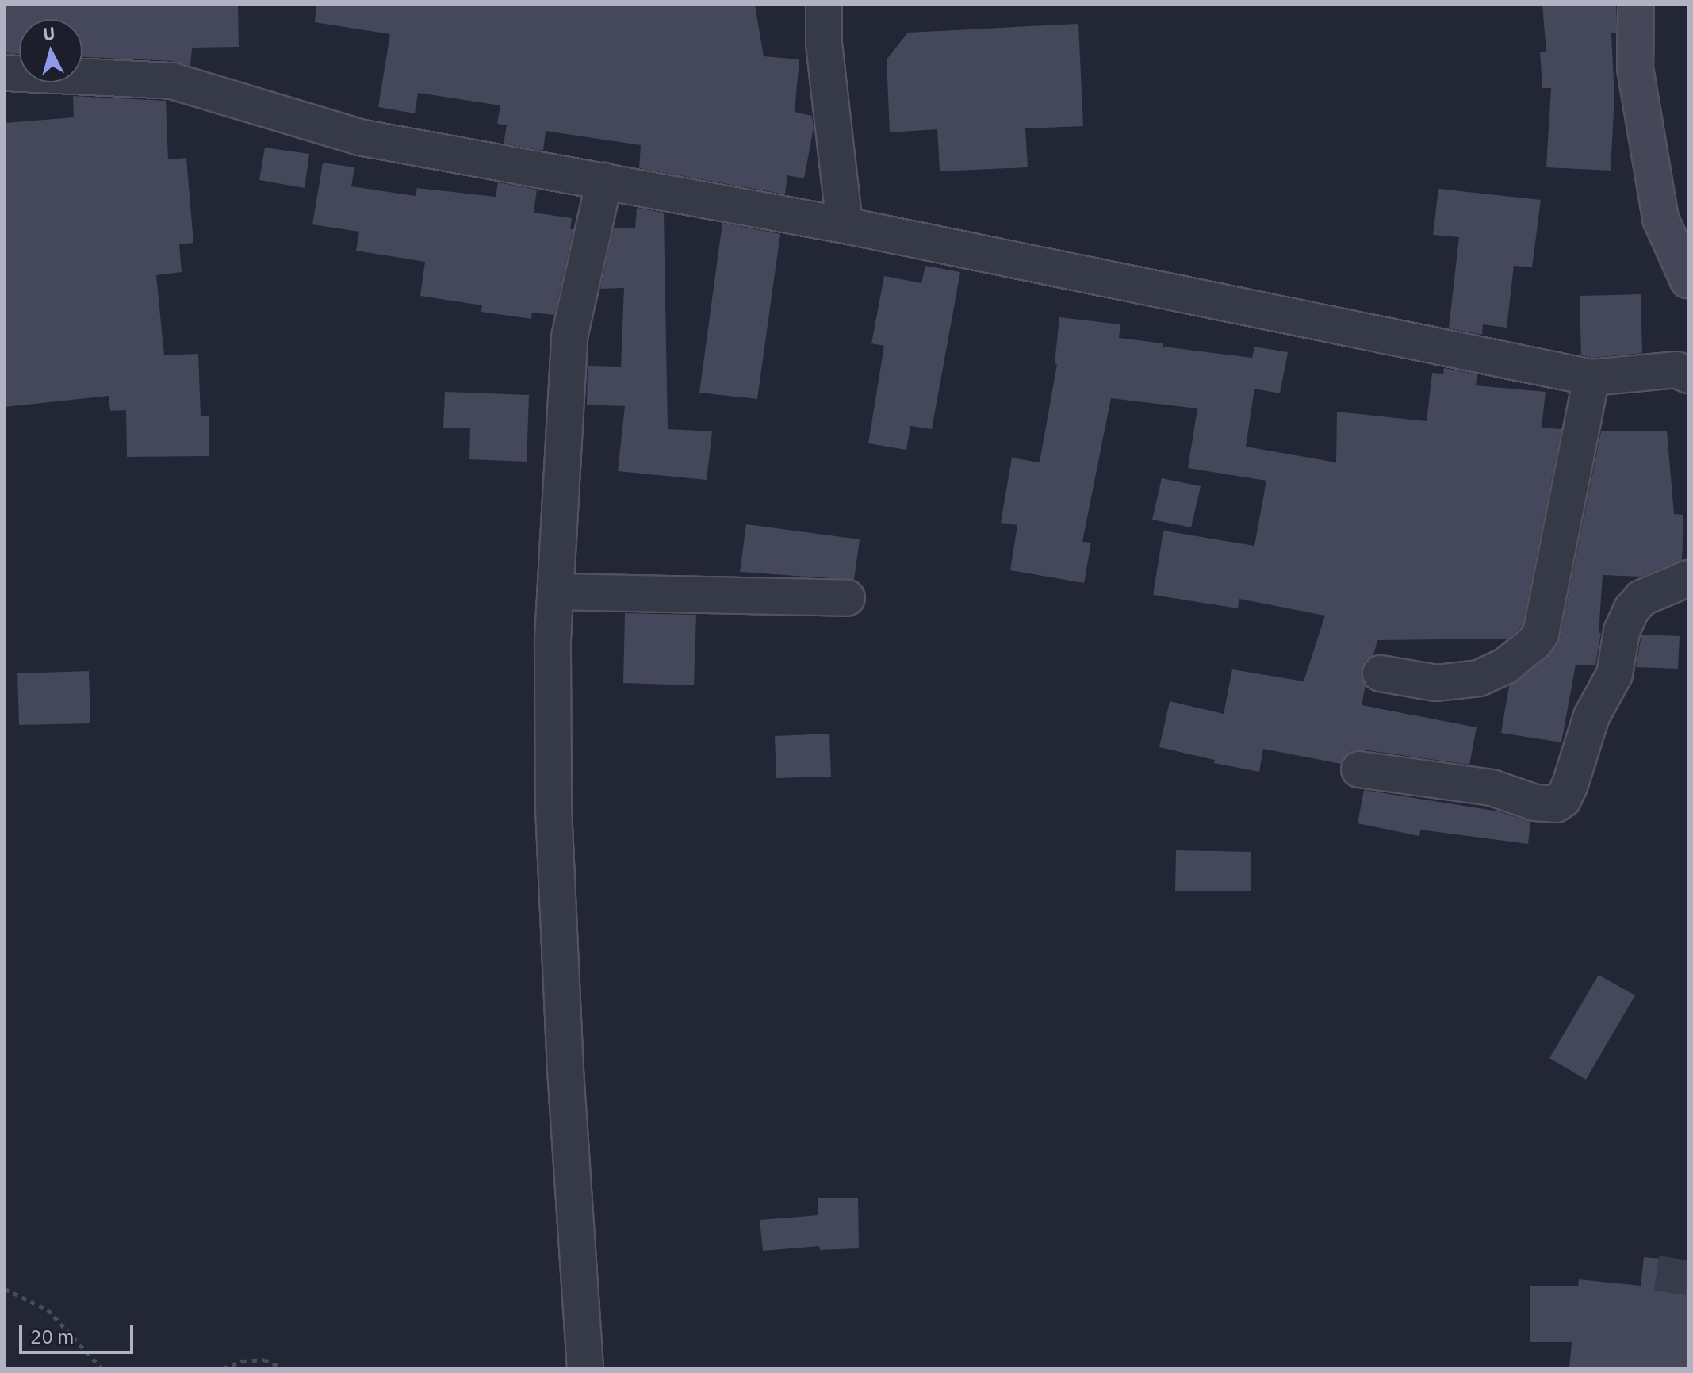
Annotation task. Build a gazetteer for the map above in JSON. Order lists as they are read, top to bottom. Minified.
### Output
{"scale_bar":"20 m","north":"top"}
